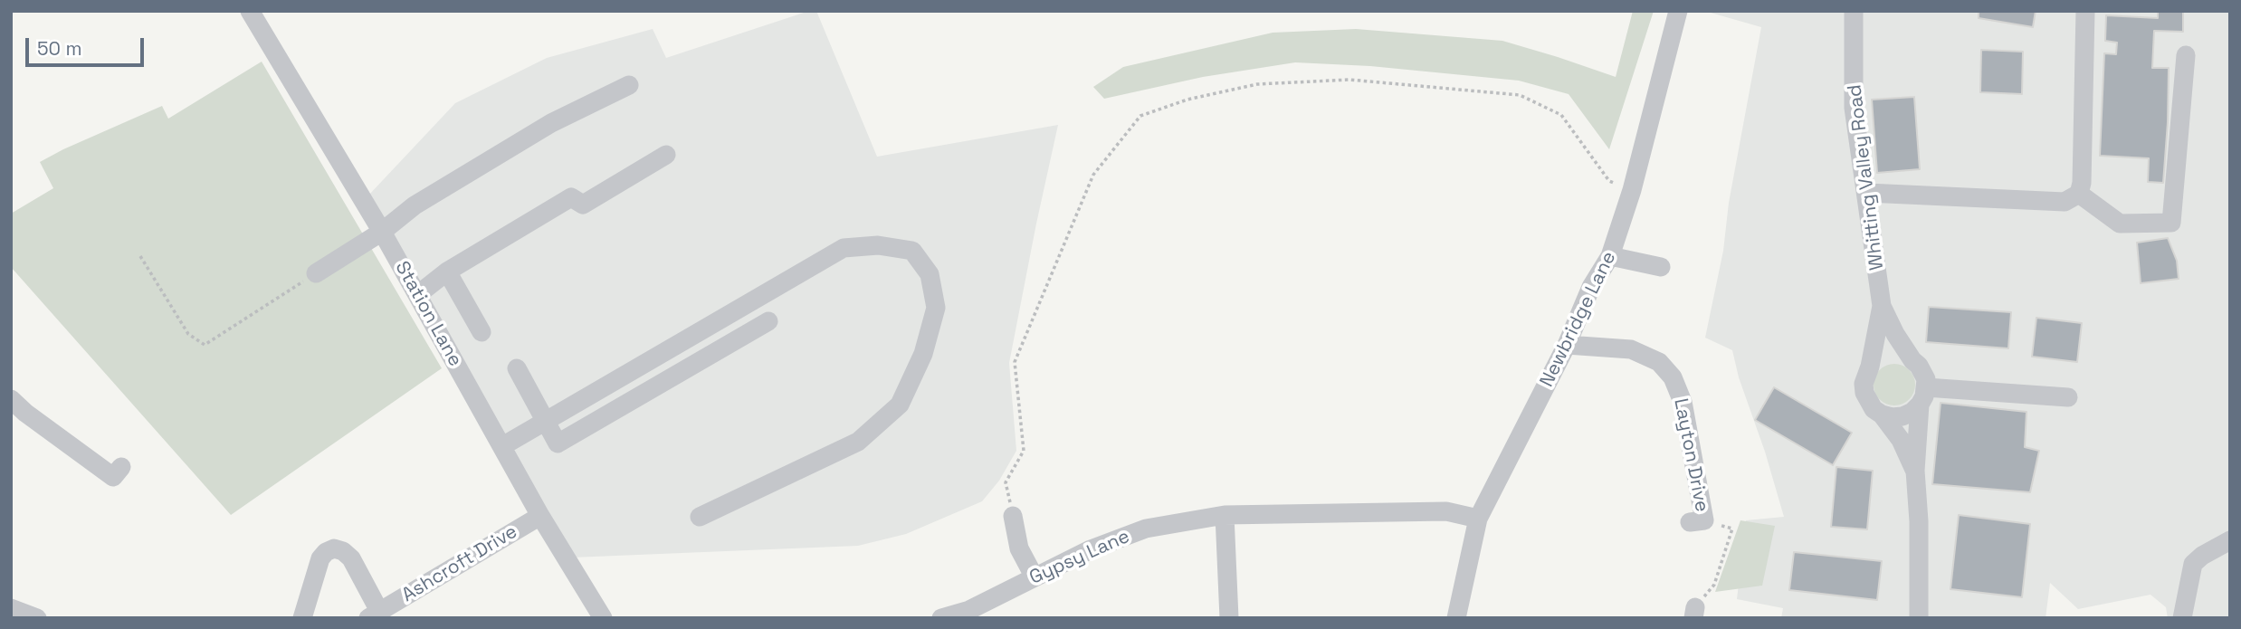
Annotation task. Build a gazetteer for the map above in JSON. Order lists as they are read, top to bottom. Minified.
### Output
{"streets":{"street":["Whitting Valley Road","Station Lane","Newbridge Lane","Layton Drive","Gypsy Lane","Ashcroft Drive"]},"crossings":[["Station Lane","Ashcroft Drive"],["Newbridge Lane","Layton Drive"],["Newbridge Lane","Gypsy Lane"]],"scale_bar":"50 m"}
